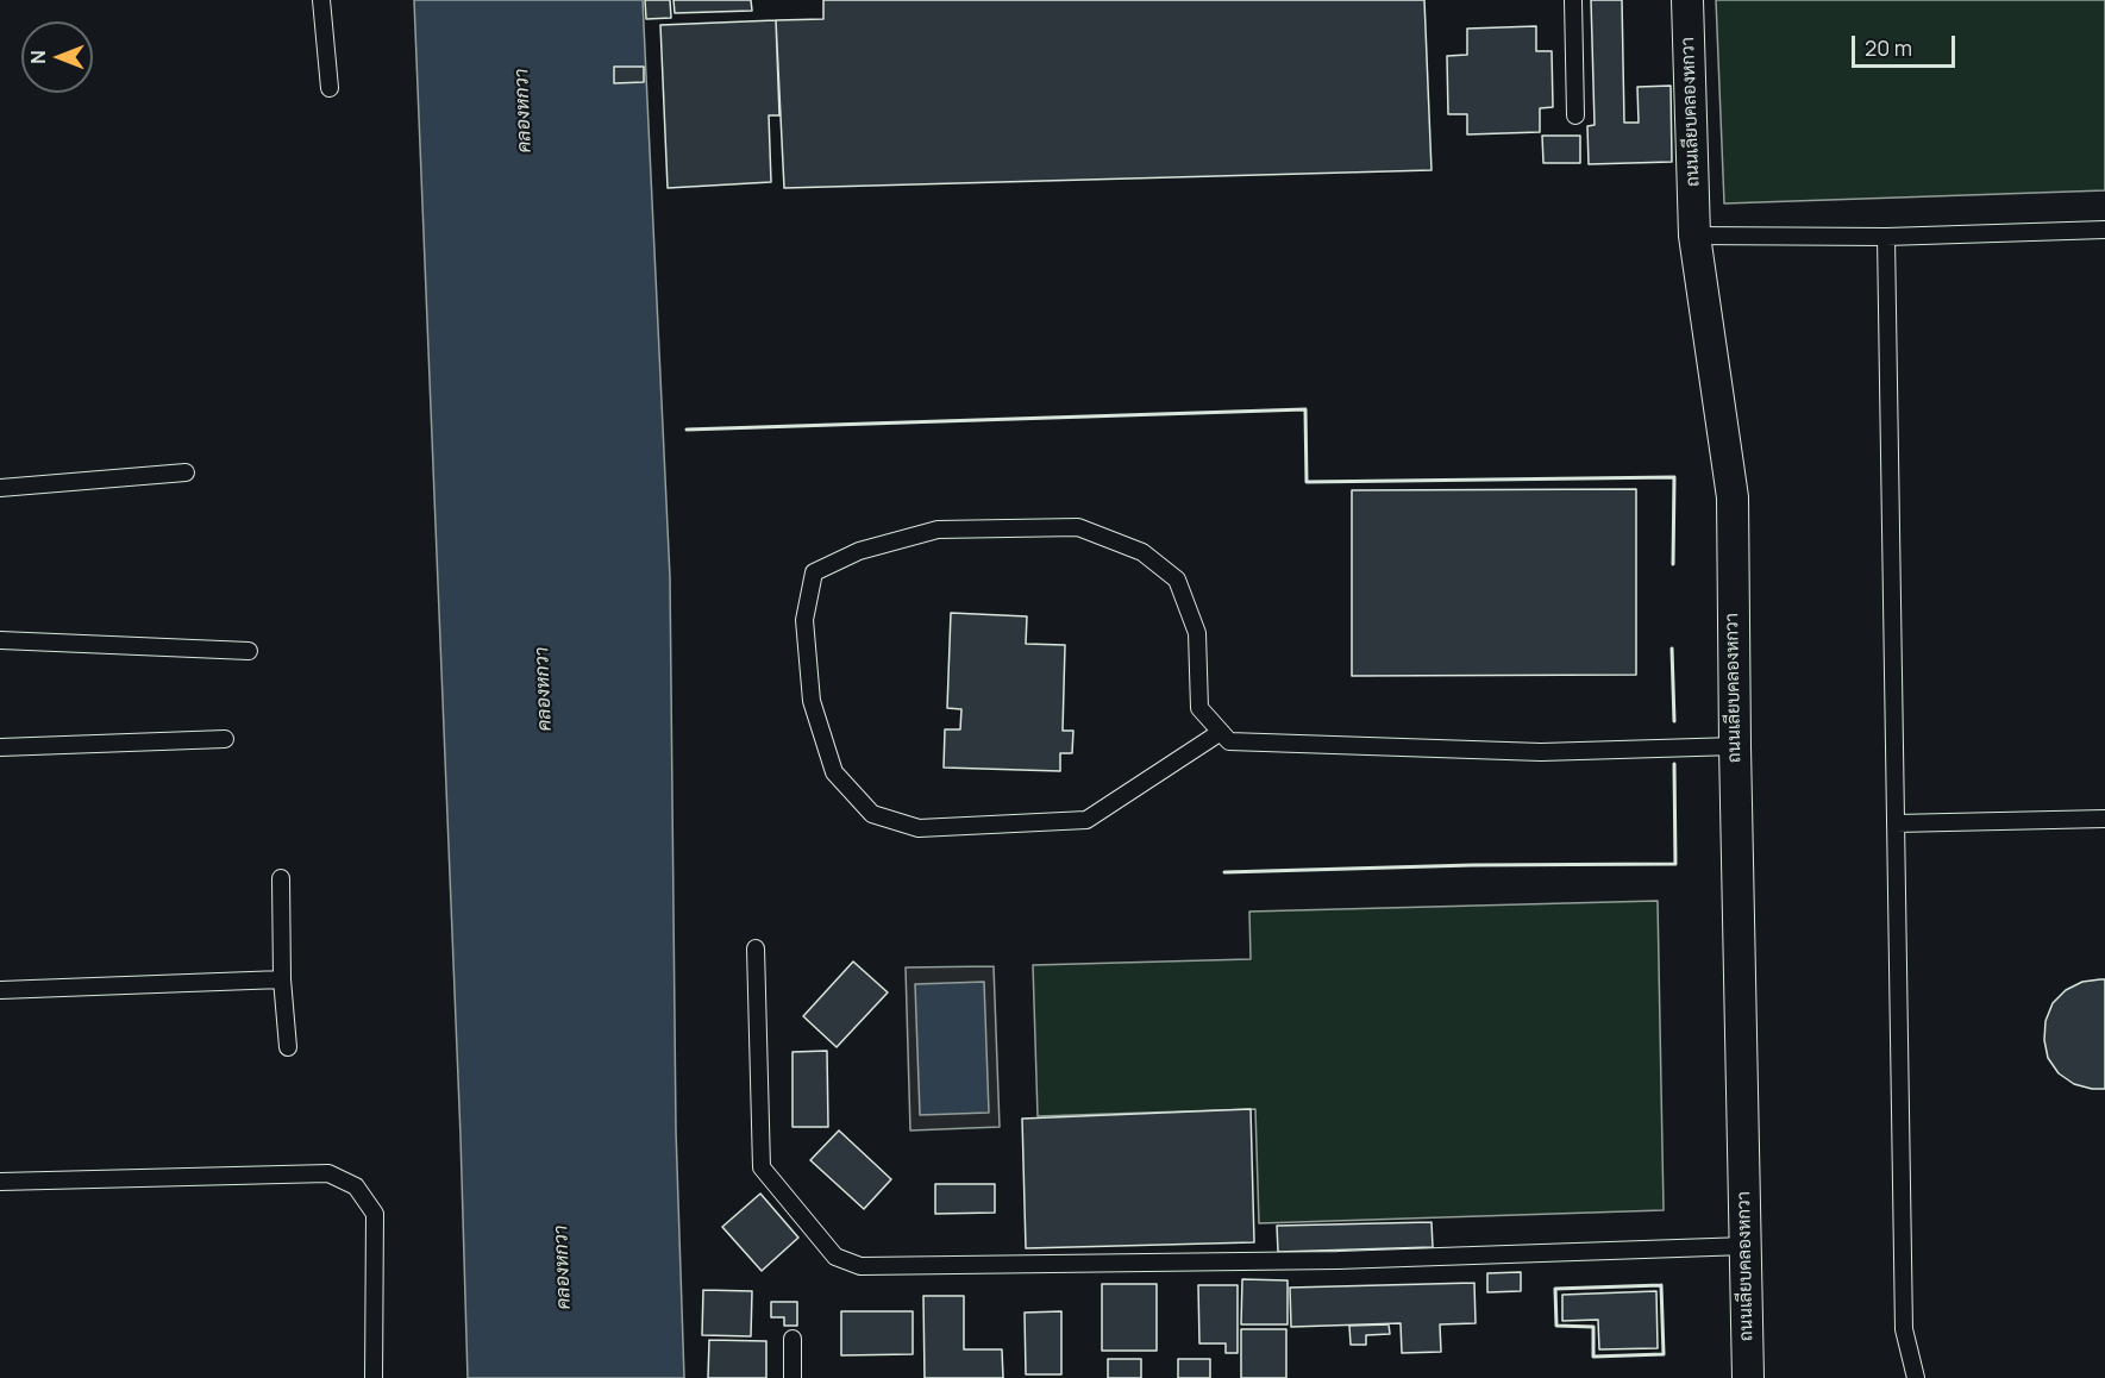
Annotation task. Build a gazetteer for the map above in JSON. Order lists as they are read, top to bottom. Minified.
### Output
{"streets":{"street":["ถนนเลียบคลองหกวา"]},"water":["คลองหกวา"],"scale_bar":"20 m","north":"left"}
